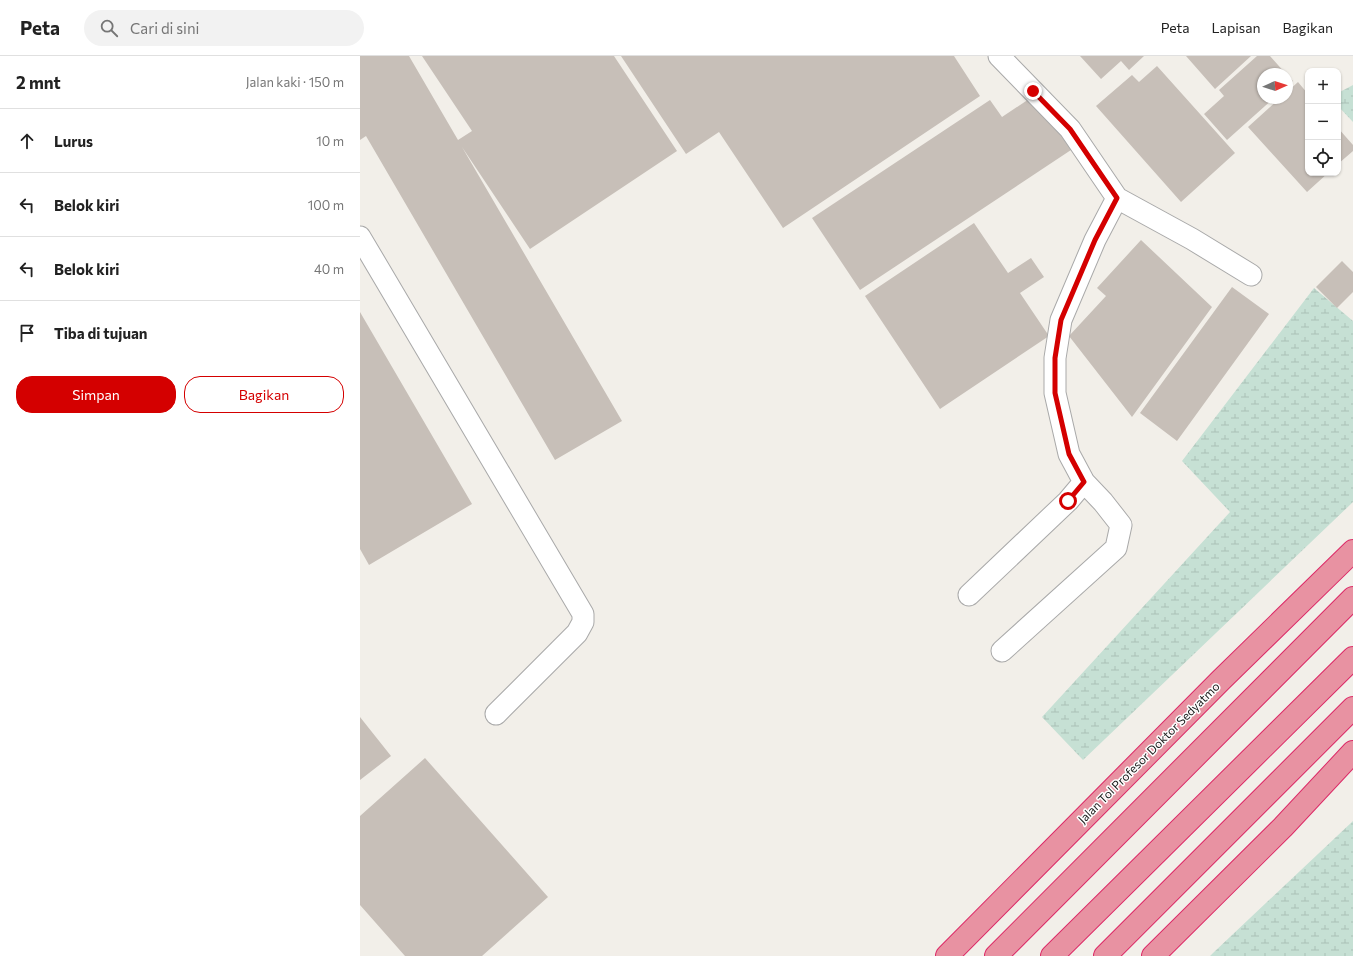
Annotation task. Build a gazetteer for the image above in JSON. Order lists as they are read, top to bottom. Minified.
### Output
{"streets":{"highway":["Jalan Tol Profesor Doktor Sedyatmo"]},"north":"right","page":{"header":"Peta","search":"Cari di sini","nav":["Peta","Lapisan","Bagikan"],"heading":["2 mnt","Jalan kaki · 150 m"],"map_buttons":["+","−"],"list":[["Lurus","10 m"],["Belok kiri","100 m"],["Belok kiri","40 m"],"Tiba di tujuan"],"buttons":["Simpan","Bagikan"]}}
